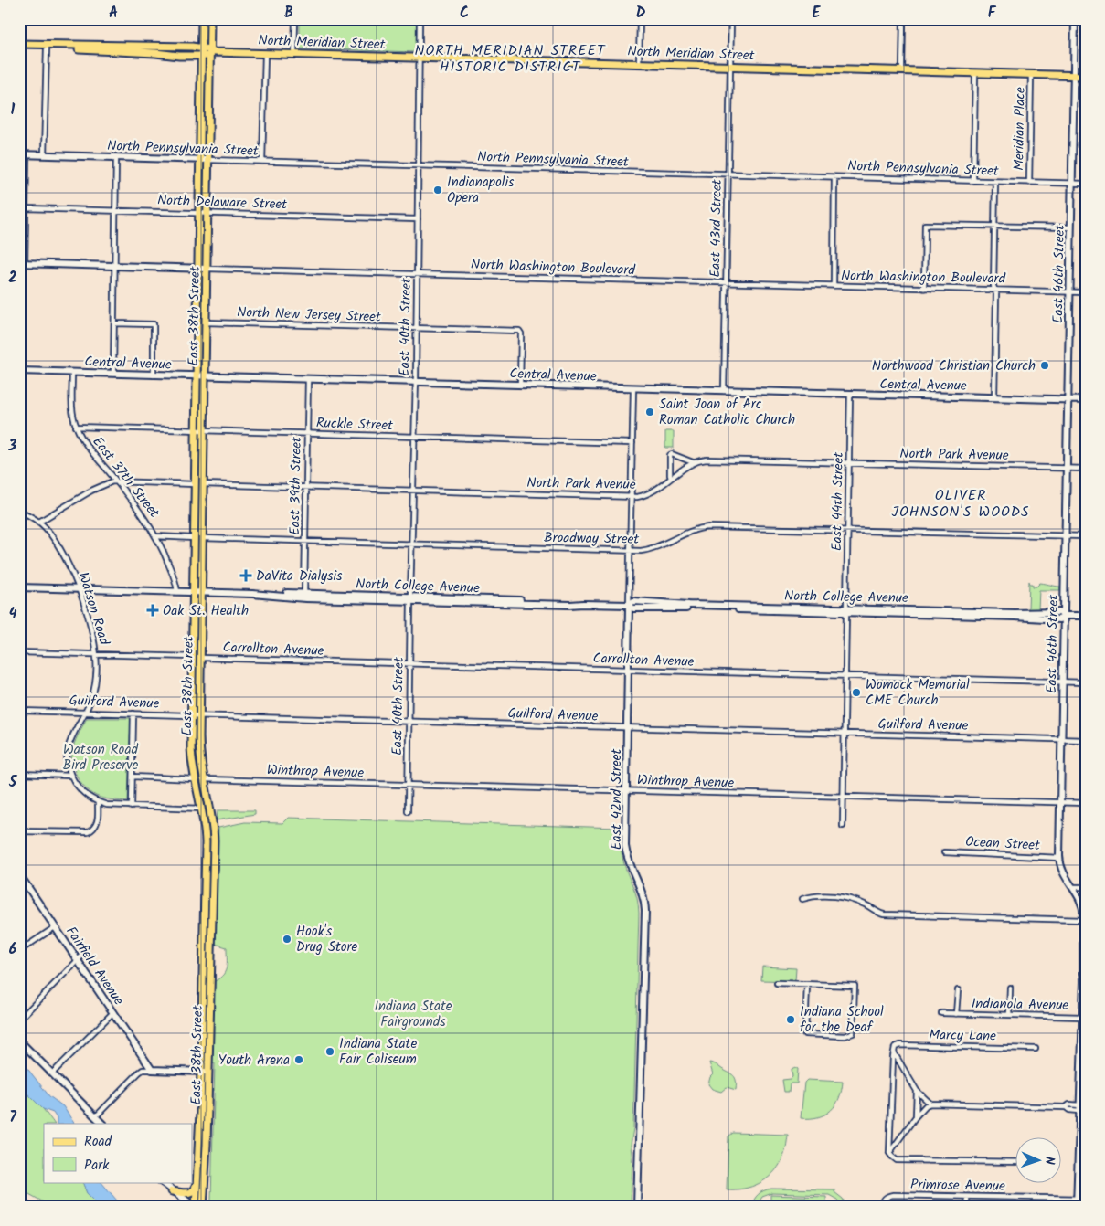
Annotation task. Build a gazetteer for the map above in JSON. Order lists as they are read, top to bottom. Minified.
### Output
{"streets":{"main road":["North Meridian Street","North Pennsylvania Street","North Washington Boulevard","East 46th Street","East 38th Street","Central Avenue","North College Avenue","East 42nd Street","Fairfield Avenue"],"street":["Meridian Place","North Delaware Street","East 43rd Street","North New Jersey Street","East 40th Street","Ruckle Street","North Park Avenue","East 37th Street","East 39th Street","East 44th Street","Broadway Street","Watson Road","Carrollton Avenue","Guilford Avenue","Winthrop Avenue","Ocean Street","Indianola Avenue","Marcy Lane","Primrose Avenue"]},"crossings":[["North Meridian Street","Meridian Place"],["North Meridian Street","East 43rd Street"],["North Meridian Street","East 46th Street"],["North Meridian Street","East 38th Street"],["North Meridian Street","East 40th Street"],["Meridian Place","North Pennsylvania Street"],["North Pennsylvania Street","East 43rd Street"],["North Pennsylvania Street","East 46th Street"],["North Pennsylvania Street","East 38th Street"],["North Pennsylvania Street","East 40th Street"],["North Delaware Street","East 38th Street"],["North Delaware Street","East 40th Street"],["East 43rd Street","North Washington Boulevard"],["East 43rd Street","Central Avenue"],["North Washington Boulevard","East 46th Street"],["North Washington Boulevard","East 38th Street"],["North Washington Boulevard","East 40th Street"],["East 46th Street","Central Avenue"],["East 46th Street","North Park Avenue"],["East 46th Street","Broadway Street"],["East 46th Street","North College Avenue"],["East 46th Street","Carrollton Avenue"],["East 46th Street","Guilford Avenue"],["East 46th Street","Winthrop Avenue"],["East 46th Street","Ocean Street"],["East 46th Street","Indianola Avenue"],["East 46th Street","Primrose Avenue"],["North New Jersey Street","East 38th Street"],["North New Jersey Street","East 40th Street"],["North New Jersey Street","Central Avenue"],["East 38th Street","Central Avenue"],["East 38th Street","Ruckle Street"],["East 38th Street","North Park Avenue"],["East 38th Street","Broadway Street"],["East 38th Street","North College Avenue"],["East 38th Street","Watson Road"],["East 38th Street","Carrollton Avenue"],["East 38th Street","Guilford Avenue"],["East 38th Street","Winthrop Avenue"],["East 40th Street","Central Avenue"],["East 40th Street","Ruckle Street"],["East 40th Street","North Park Avenue"],["East 40th Street","Broadway Street"],["East 40th Street","North College Avenue"],["East 40th Street","Carrollton Avenue"],["East 40th Street","Guilford Avenue"],["East 40th Street","Winthrop Avenue"],["Central Avenue","East 37th Street"],["Central Avenue","East 39th Street"],["Central Avenue","East 44th Street"],["Central Avenue","East 42nd Street"],["Ruckle Street","East 37th Street"],["Ruckle Street","East 39th Street"],["Ruckle Street","East 42nd Street"],["North Park Avenue","East 39th Street"],["North Park Avenue","East 44th Street"],["North Park Avenue","East 42nd Street"],["East 37th Street","North College Avenue"],["East 39th Street","Broadway Street"],["East 39th Street","North College Avenue"],["East 44th Street","Broadway Street"],["East 44th Street","North College Avenue"],["East 44th Street","Carrollton Avenue"],["East 44th Street","Guilford Avenue"],["East 44th Street","Winthrop Avenue"],["Broadway Street","East 42nd Street"],["North College Avenue","Watson Road"],["North College Avenue","East 42nd Street"],["Watson Road","Guilford Avenue"],["Carrollton Avenue","East 42nd Street"],["Guilford Avenue","East 42nd Street"],["Winthrop Avenue","East 42nd Street"]],"districts":["NORTH MERIDIAN STREET HISTORIC DISTRICT","OLIVER JOHNSON'S WOODS"],"parks":["Watson Road Bird Preserve","Indiana State Fairgrounds"],"places":{"other":["Indianapolis Opera","Northwood Christian Church","Saint Joan of Arc Roman Catholic Church","Womack Memorial CME Church","Hook's Drug Store","Indiana School for the Deaf","Indiana State Fair Coliseum","Youth Arena"],"health":["DaVita Dialysis","Oak St. Health"]},"legend":["Road","Park"],"north":"right","grid":{"columns":["A","B","C","D","E","F"],"rows":["1","2","3","4","5","6","7"]}}
